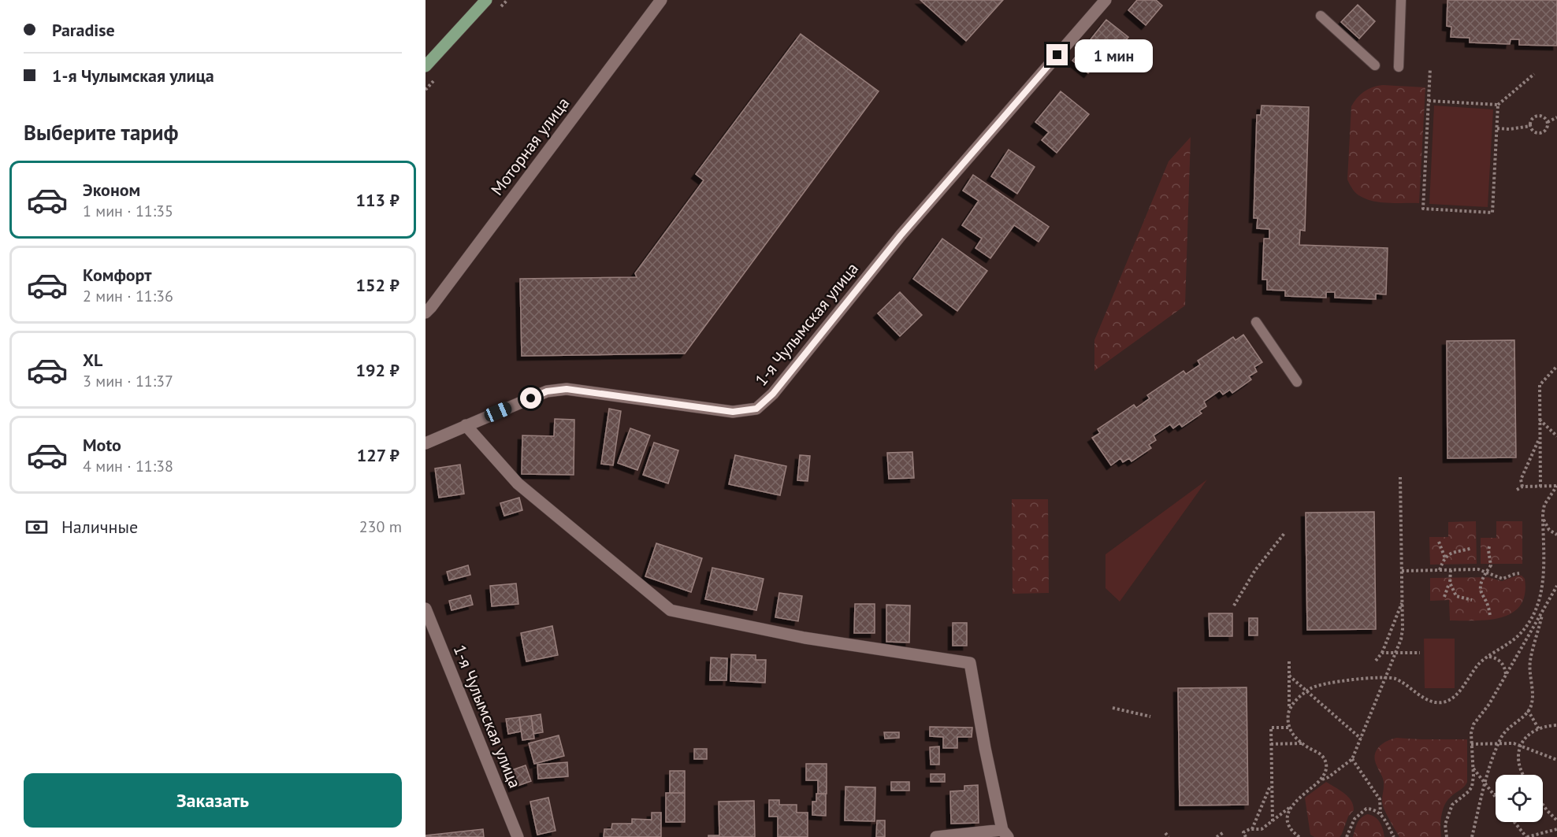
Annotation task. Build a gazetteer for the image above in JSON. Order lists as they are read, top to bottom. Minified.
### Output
{"streets":{"street":["Моторная улица","1-я Чулымская улица"]},"page":{"banner":["Paradise","1-я Чулымская улица"],"bubble":"1 мин","heading":"Выберите тариф","list":[{"name":"Эконом","note":"1 мин · 11:35","value":"113 ₽"},{"name":"Комфорт","note":"2 мин · 11:36","value":"152 ₽"},{"name":"XL","note":"3 мин · 11:37","value":"192 ₽"},{"name":"Moto","note":"4 мин · 11:38","value":"127 ₽"}],"pay":["Наличные","230 m"],"buttons":"Заказать"}}
